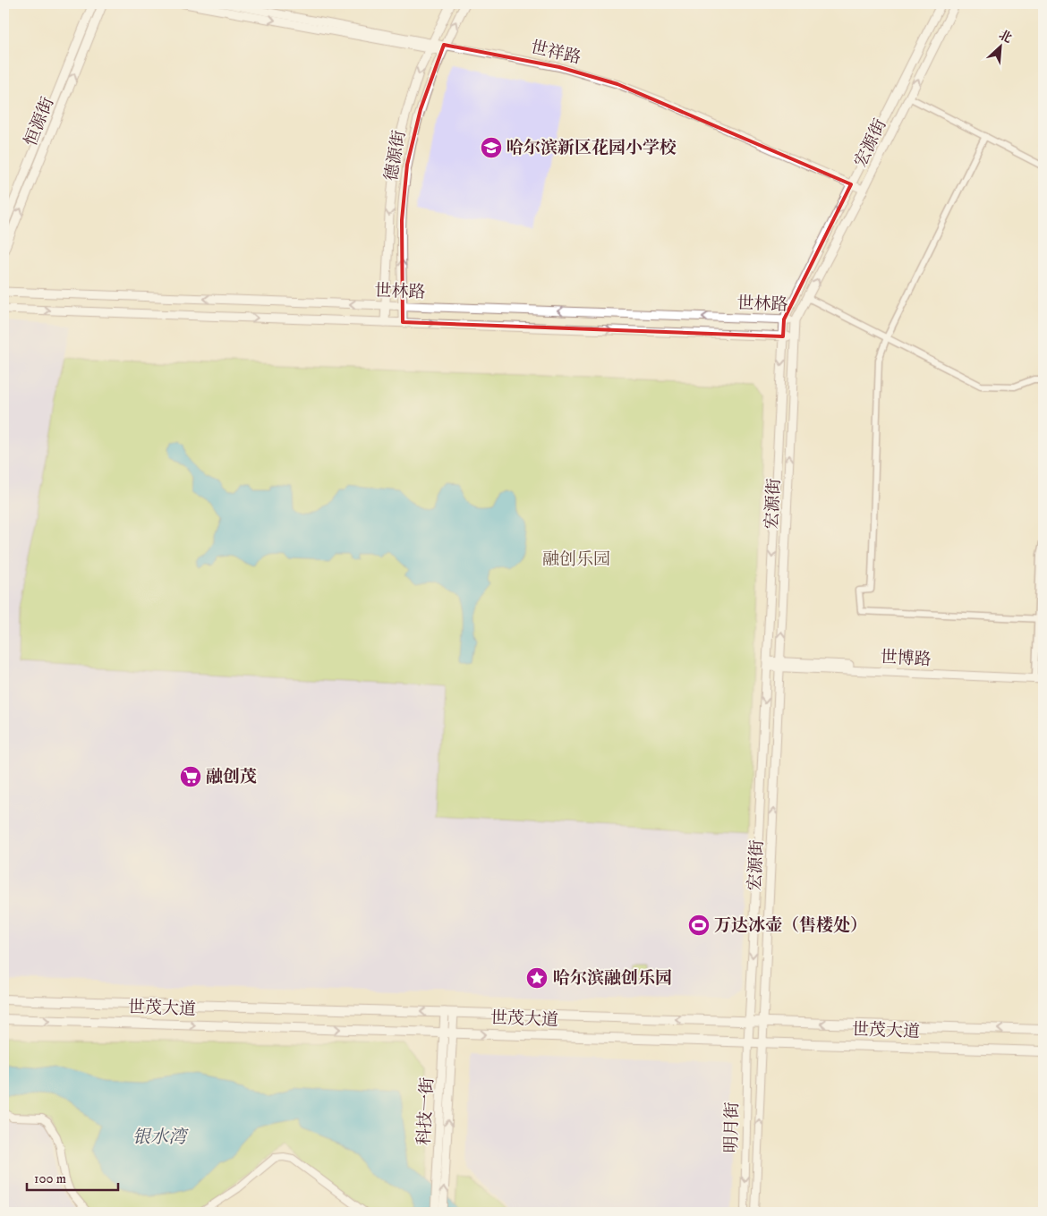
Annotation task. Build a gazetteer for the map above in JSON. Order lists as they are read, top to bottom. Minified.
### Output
{"streets":{"main road":["恒源街","宏源街","德源街","世林路","世博路","世茂大道","科技一街"],"street":["世祥路","明月街"]},"crossings":[["世祥路","宏源街"],["世祥路","德源街"],["宏源街","世林路"],["宏源街","世博路"],["宏源街","世茂大道"],["宏源街","明月街"],["德源街","世林路"],["世茂大道","科技一街"],["世茂大道","明月街"]],"water":["银水湾"],"parks":["融创乐园"],"places":{"school or university":["哈尔滨新区花园小学校"],"supermarket":["融创茂"],"sports":["万达冰壶（售楼处）"],"place":["哈尔滨融创乐园"]},"scale_bar":"100 m","north":"top right"}
